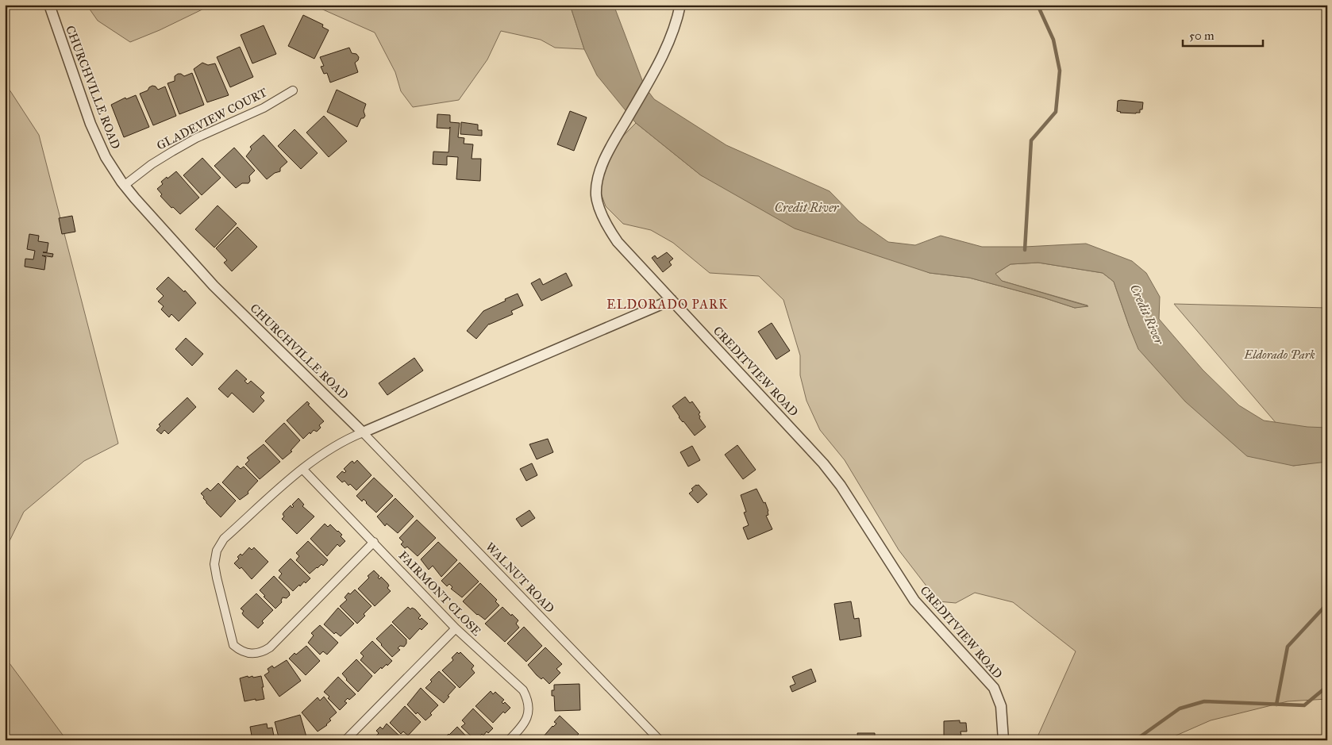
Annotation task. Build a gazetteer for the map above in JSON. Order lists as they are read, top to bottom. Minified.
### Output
{"streets":{"street":["CHURCHVILLE ROAD","GLADEVIEW COURT","CREDITVIEW ROAD","WALNUT ROAD","FAIRMONT CLOSE"]},"crossings":[["CHURCHVILLE ROAD","GLADEVIEW COURT"],["CHURCHVILLE ROAD","WALNUT ROAD"]],"districts":["ELDORADO PARK"],"water":["Credit River"],"parks":["Eldorado Park"],"scale_bar":"50 m"}
